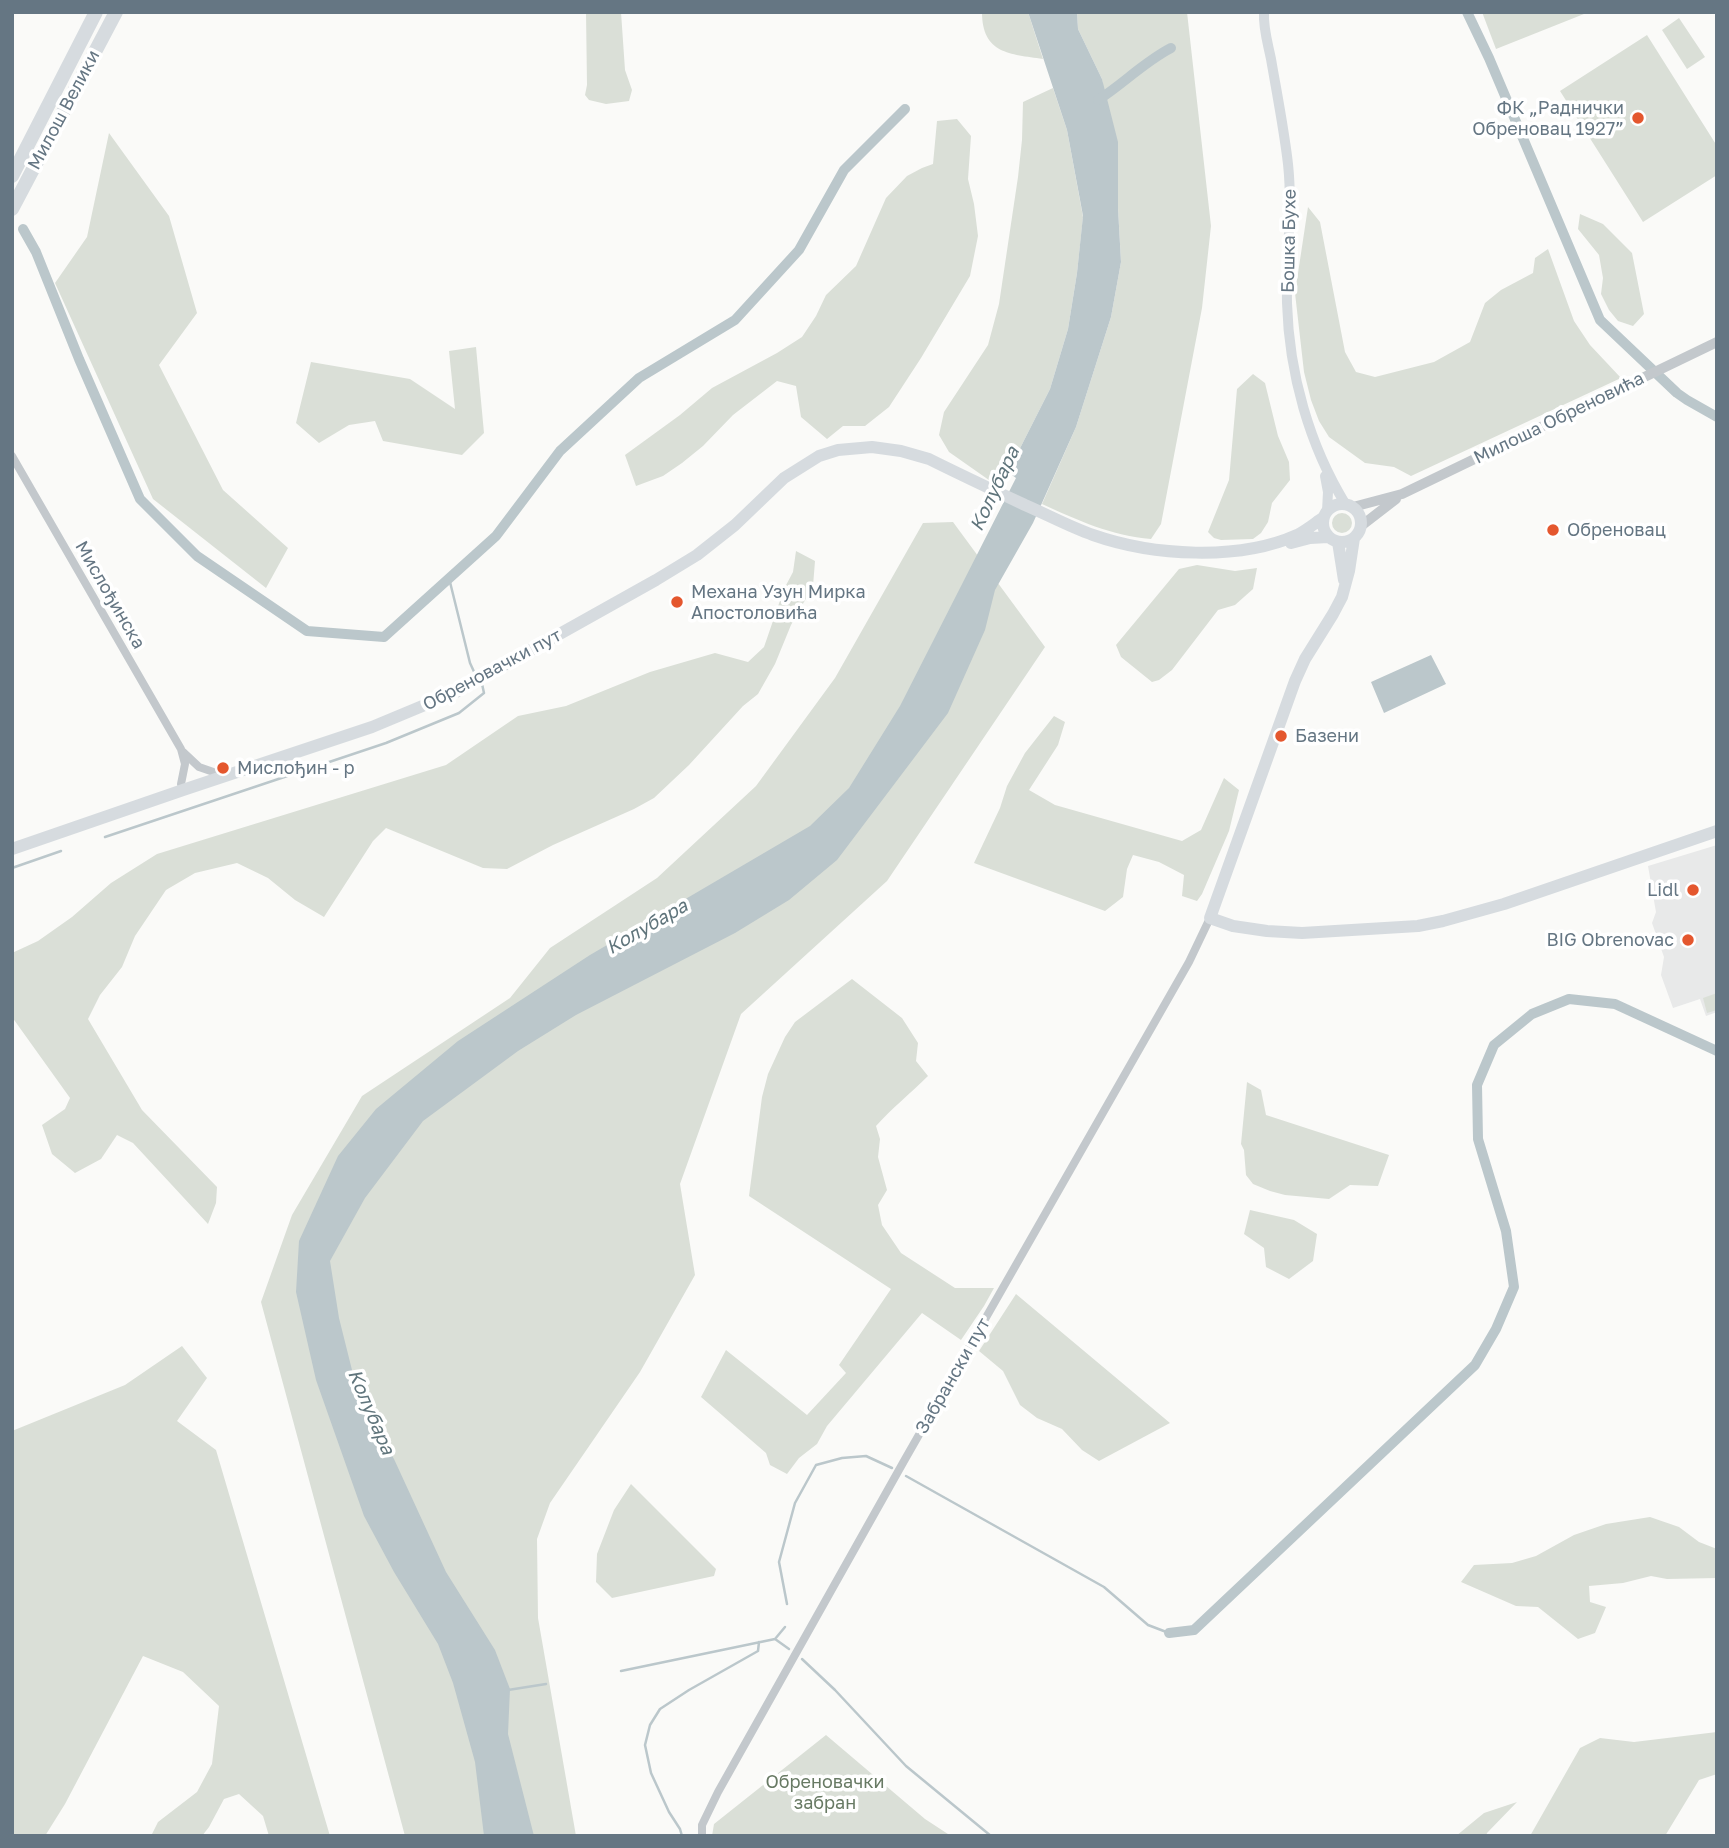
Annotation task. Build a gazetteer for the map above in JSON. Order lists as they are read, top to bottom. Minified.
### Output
{"streets":{"highway":["Милош Велики"],"main road":["Бошка Бухе","Обреновачки пут"],"street":["Милоша Обреновића","Мислођинска","Забрански пут"]},"crossings":[["Бошка Бухе","Милоша Обреновића"],["Мислођинска","Обреновачки пут"]],"water":["Колубара"],"parks":["Обреновачки забран"],"places":["ФК „Раднички Обреновац 1927”","Обреновац","Механа Узун Мирка Апостоловића","Базени","Мислођин - р","Lidl","BIG Obrenovac"]}
